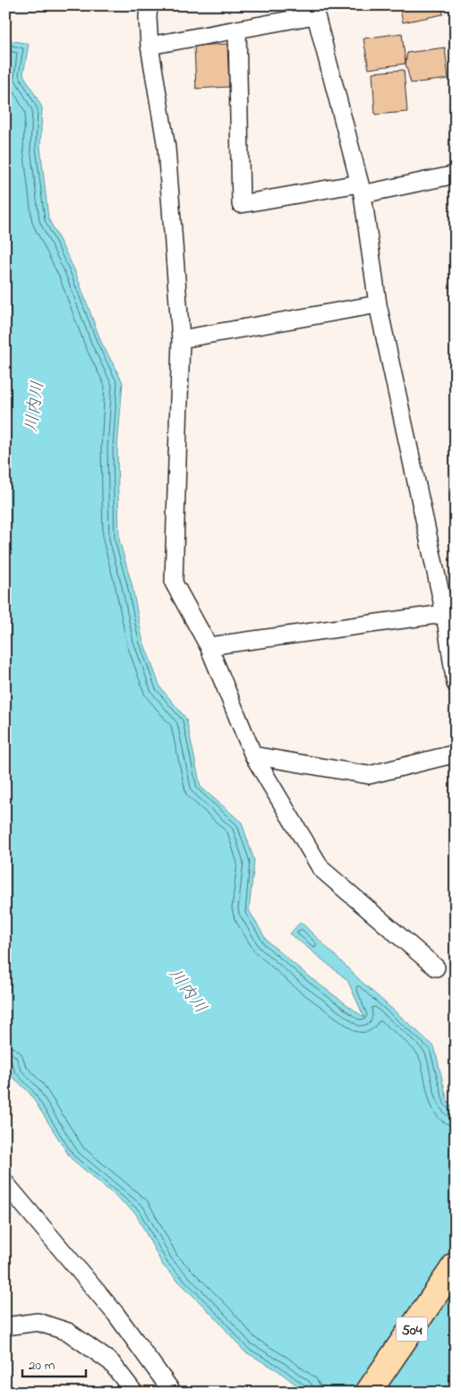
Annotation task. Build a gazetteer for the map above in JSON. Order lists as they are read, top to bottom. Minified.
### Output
{"streets":{"highway":["504"]},"water":["川内川"],"scale_bar":"20 m"}
